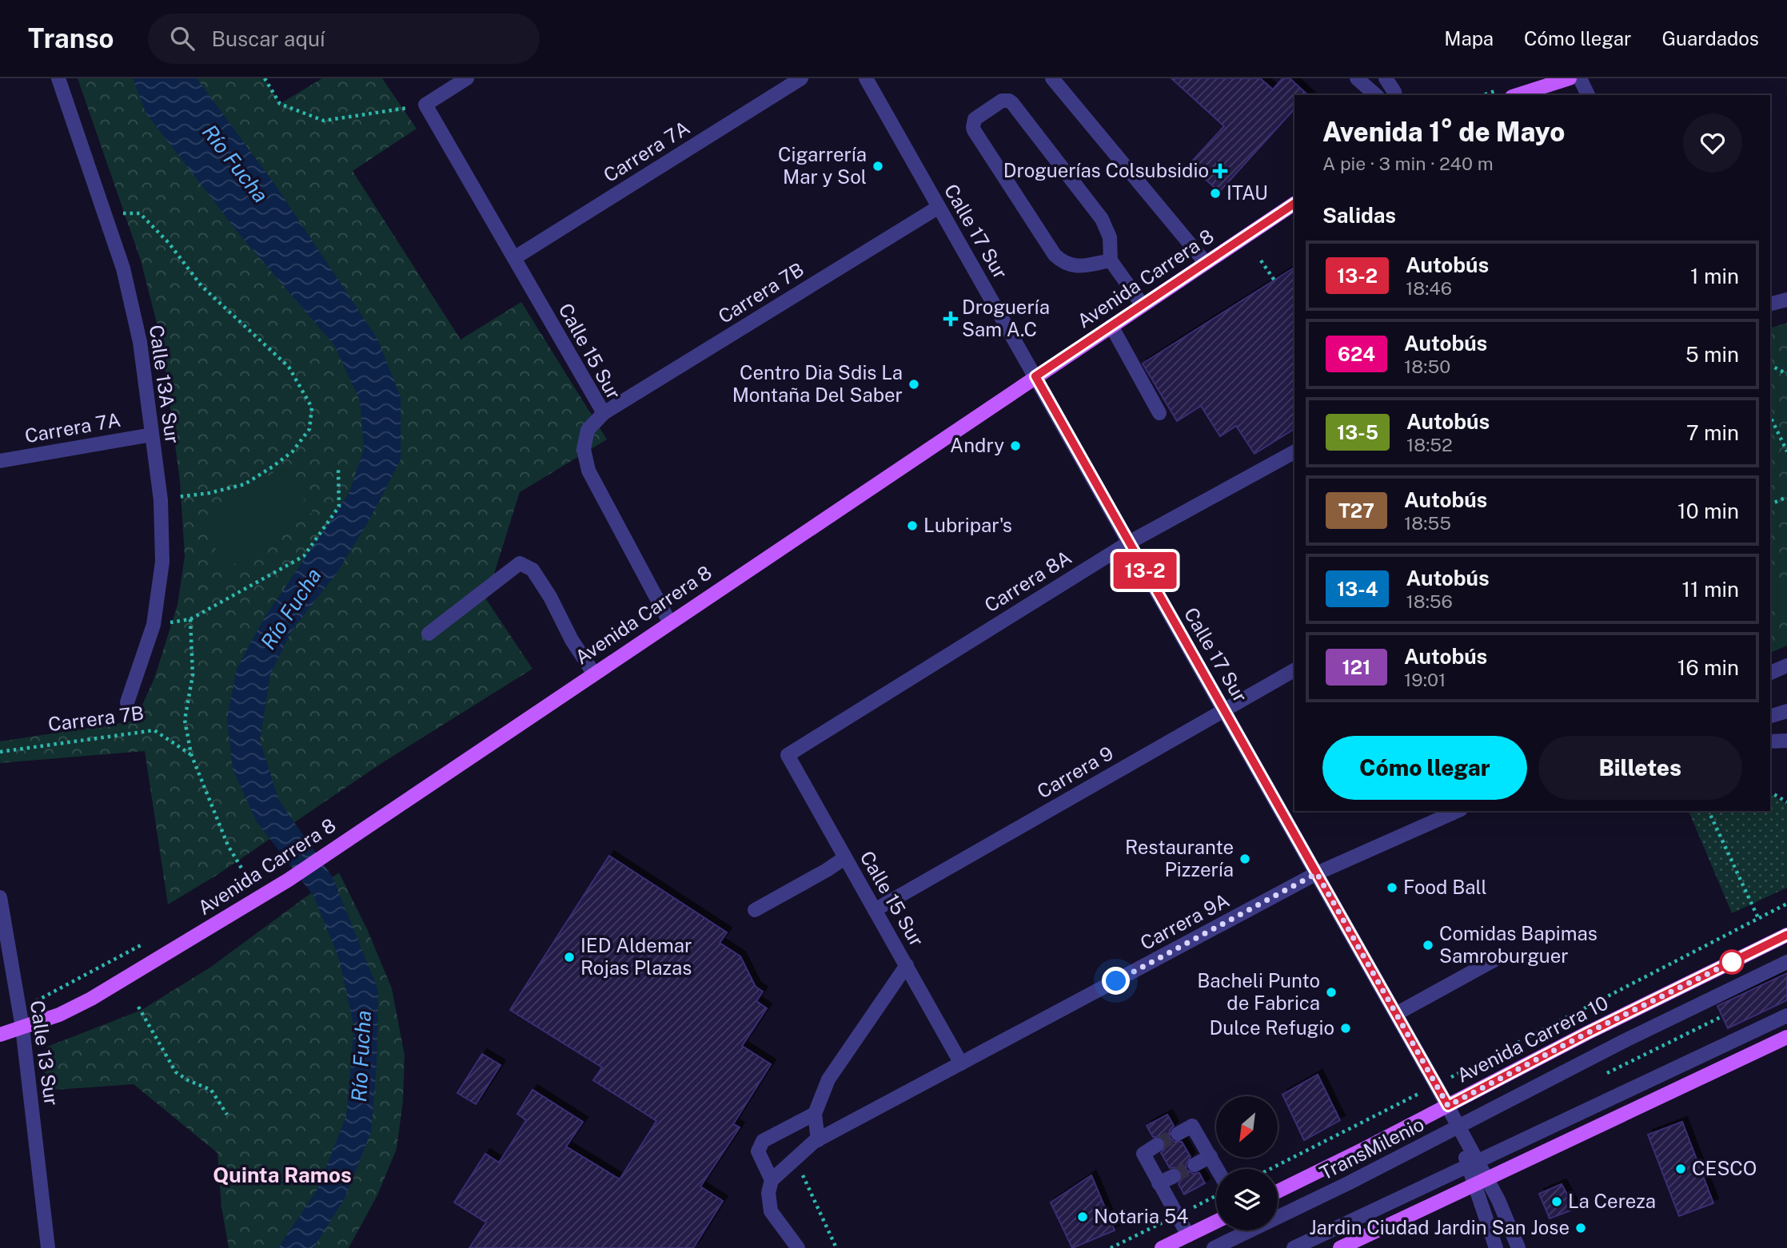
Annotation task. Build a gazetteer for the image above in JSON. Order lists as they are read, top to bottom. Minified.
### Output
{"streets":{"main road":["Avenida Carrera 8","Avenida Carrera 10"],"street":["Carrera 7A","Calle 17 Sur","Carrera 7B","Calle 15 Sur","Calle 13A Sur","Carrera 8A","Carrera 9","Carrera 9A","Calle 13 Sur","TransMilenio"]},"crossings":[["Carrera 7A","Calle 15 Sur"],["Carrera 7A","Calle 13A Sur"],["Calle 17 Sur","Avenida Carrera 8"],["Calle 17 Sur","Carrera 7B"],["Calle 17 Sur","Carrera 8A"],["Calle 17 Sur","Carrera 9"],["Calle 17 Sur","Carrera 9A"],["Calle 17 Sur","Avenida Carrera 10"],["Calle 17 Sur","TransMilenio"],["Avenida Carrera 8","Calle 15 Sur"],["Avenida Carrera 8","Calle 13 Sur"],["Carrera 7B","Calle 15 Sur"],["Calle 15 Sur","Carrera 8A"],["Calle 15 Sur","Carrera 9"],["Calle 15 Sur","Carrera 9A"]],"districts":["Quinta Ramos"],"water":["Río Fucha"],"places":{"other":["Cigarrería Mar y Sol","ITAU","Centro Dia Sdis La Montaña Del Saber","Andry","Lubripar's","Restaurante Pizzería","Food Ball","Comidas Bapimas Samroburguer","IED Aldemar Rojas Plazas","Bacheli Punto de Fabrica","Dulce Refugio","CESCO","La Cereza","Notaria 54","Jardin Ciudad Jardin San Jose"],"health":["Droguerías Colsubsidio","Droguería Sam A.C"]},"lines":["bus line 13-2"],"north":"bottom left","page":{"header":"Transo","search":"Buscar aquí","nav":["Mapa","Cómo llegar","Guardados"],"on_map":"13-2","heading":[["Avenida 1° de Mayo","A pie · 3 min · 240 m"],"Salidas"],"list":[{"mark":"13-2","name":"Autobús","note":"18:46","value":"1 min"},{"mark":"624","name":"Autobús","note":"18:50","value":"5 min"},{"mark":"13-5","name":"Autobús","note":"18:52","value":"7 min"},{"mark":"T27","name":"Autobús","note":"18:55","value":"10 min"},{"mark":"13-4","name":"Autobús","note":"18:56","value":"11 min"},{"mark":"121","name":"Autobús","note":"19:01","value":"16 min"}],"buttons":["Cómo llegar","Billetes"]}}
